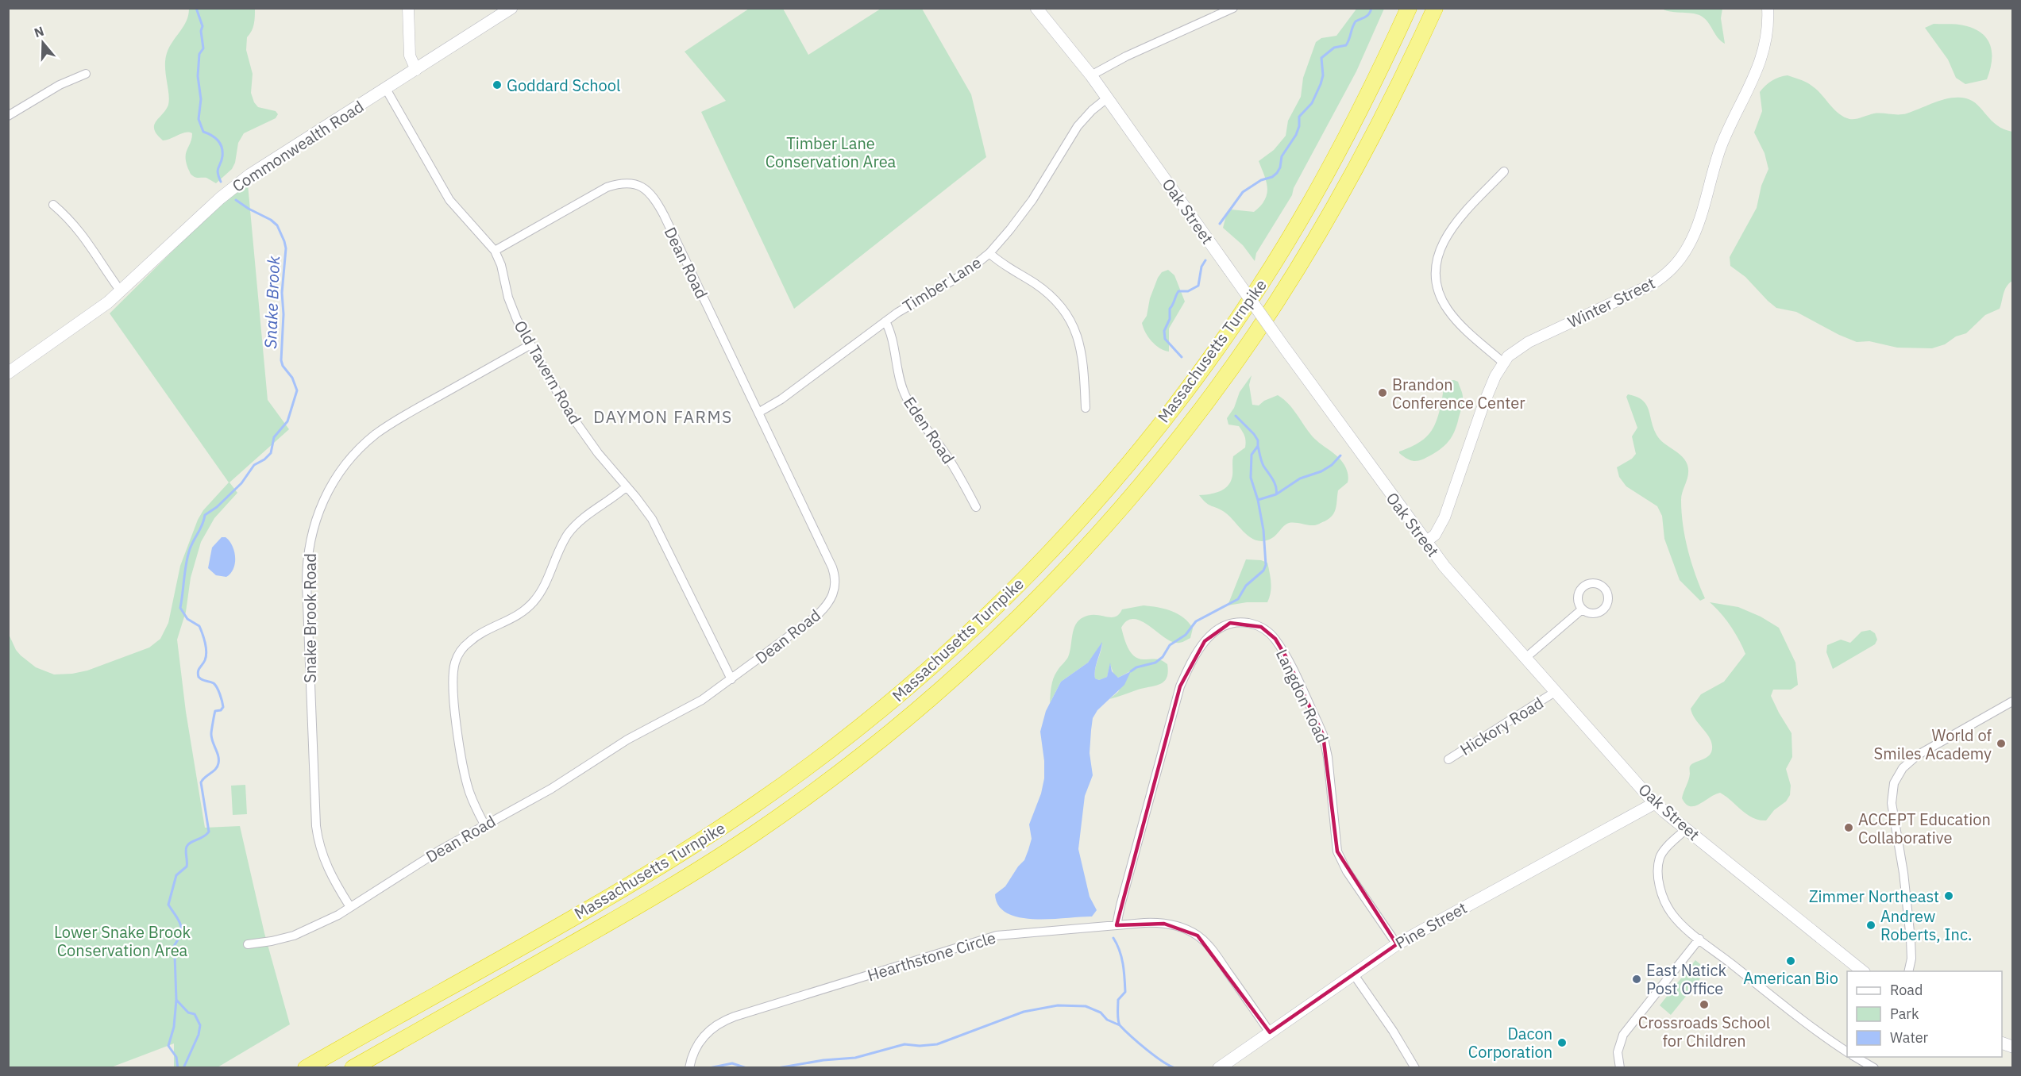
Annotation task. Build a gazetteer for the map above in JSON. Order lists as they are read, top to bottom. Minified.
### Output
{"streets":{"highway":["Massachusetts Turnpike"],"main road":["Commonwealth Road","Oak Street","Pine Street"],"street":["Dean Road","Timber Lane","Winter Street","Old Tavern Road","Eden Road","Snake Brook Road","Langdon Road","Hickory Road","Hearthstone Circle"]},"crossings":[["Commonwealth Road","Old Tavern Road"],["Oak Street","Timber Lane"],["Oak Street","Winter Street"],["Oak Street","Hickory Road"],["Oak Street","Pine Street"],["Dean Road","Timber Lane"],["Dean Road","Old Tavern Road"],["Dean Road","Snake Brook Road"],["Timber Lane","Eden Road"],["Old Tavern Road","Snake Brook Road"],["Langdon Road","Pine Street"],["Langdon Road","Hearthstone Circle"],["Pine Street","Hearthstone Circle"]],"districts":["DAYMON FARMS"],"water":["Snake Brook"],"parks":["Timber Lane Conservation Area","Lower Snake Brook Conservation Area"],"places":["Goddard School","Brandon Conference Center","World of Smiles Academy","ACCEPT Education Collaborative","Zimmer Northeast","Andrew Roberts, Inc.","American Bio","East Natick Post Office","Crossroads School for Children","Dacon Corporation"],"legend":["Road","Park","Water"],"north":"top"}
